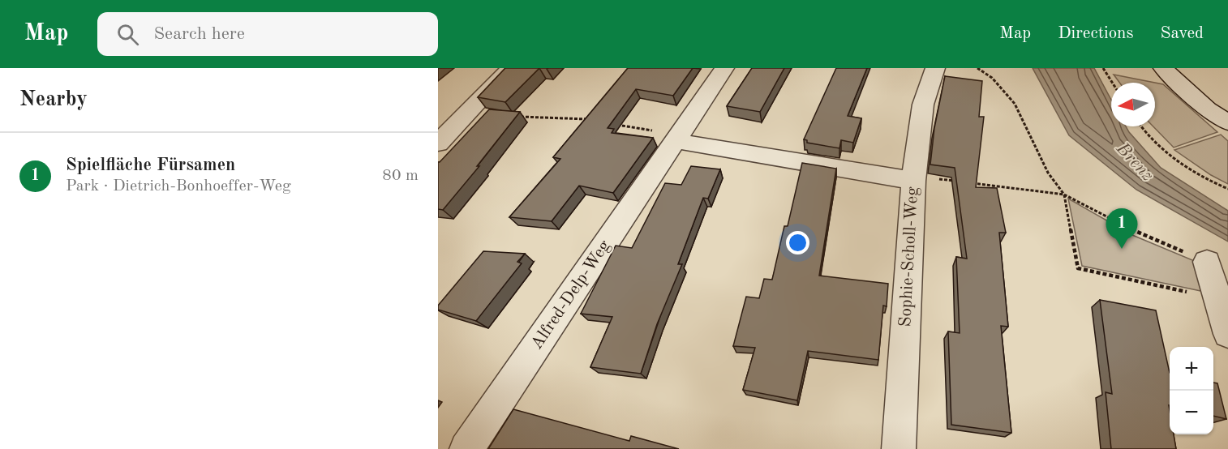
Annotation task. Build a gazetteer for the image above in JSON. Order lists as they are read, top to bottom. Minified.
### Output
{"streets":{"street":["Sophie-Scholl-Weg","Alfred-Delp-Weg"]},"water":["Brenz"],"north":"left","page":{"header":"Map","search":"Search here","nav":["Map","Directions","Saved"],"heading":"Nearby","list":[{"mark":"1","name":"Spielfläche Fürsamen","note":"Park · Dietrich-Bonhoeffer-Weg","value":"80 m"}],"pins":"1","map_buttons":["+","−"]}}
